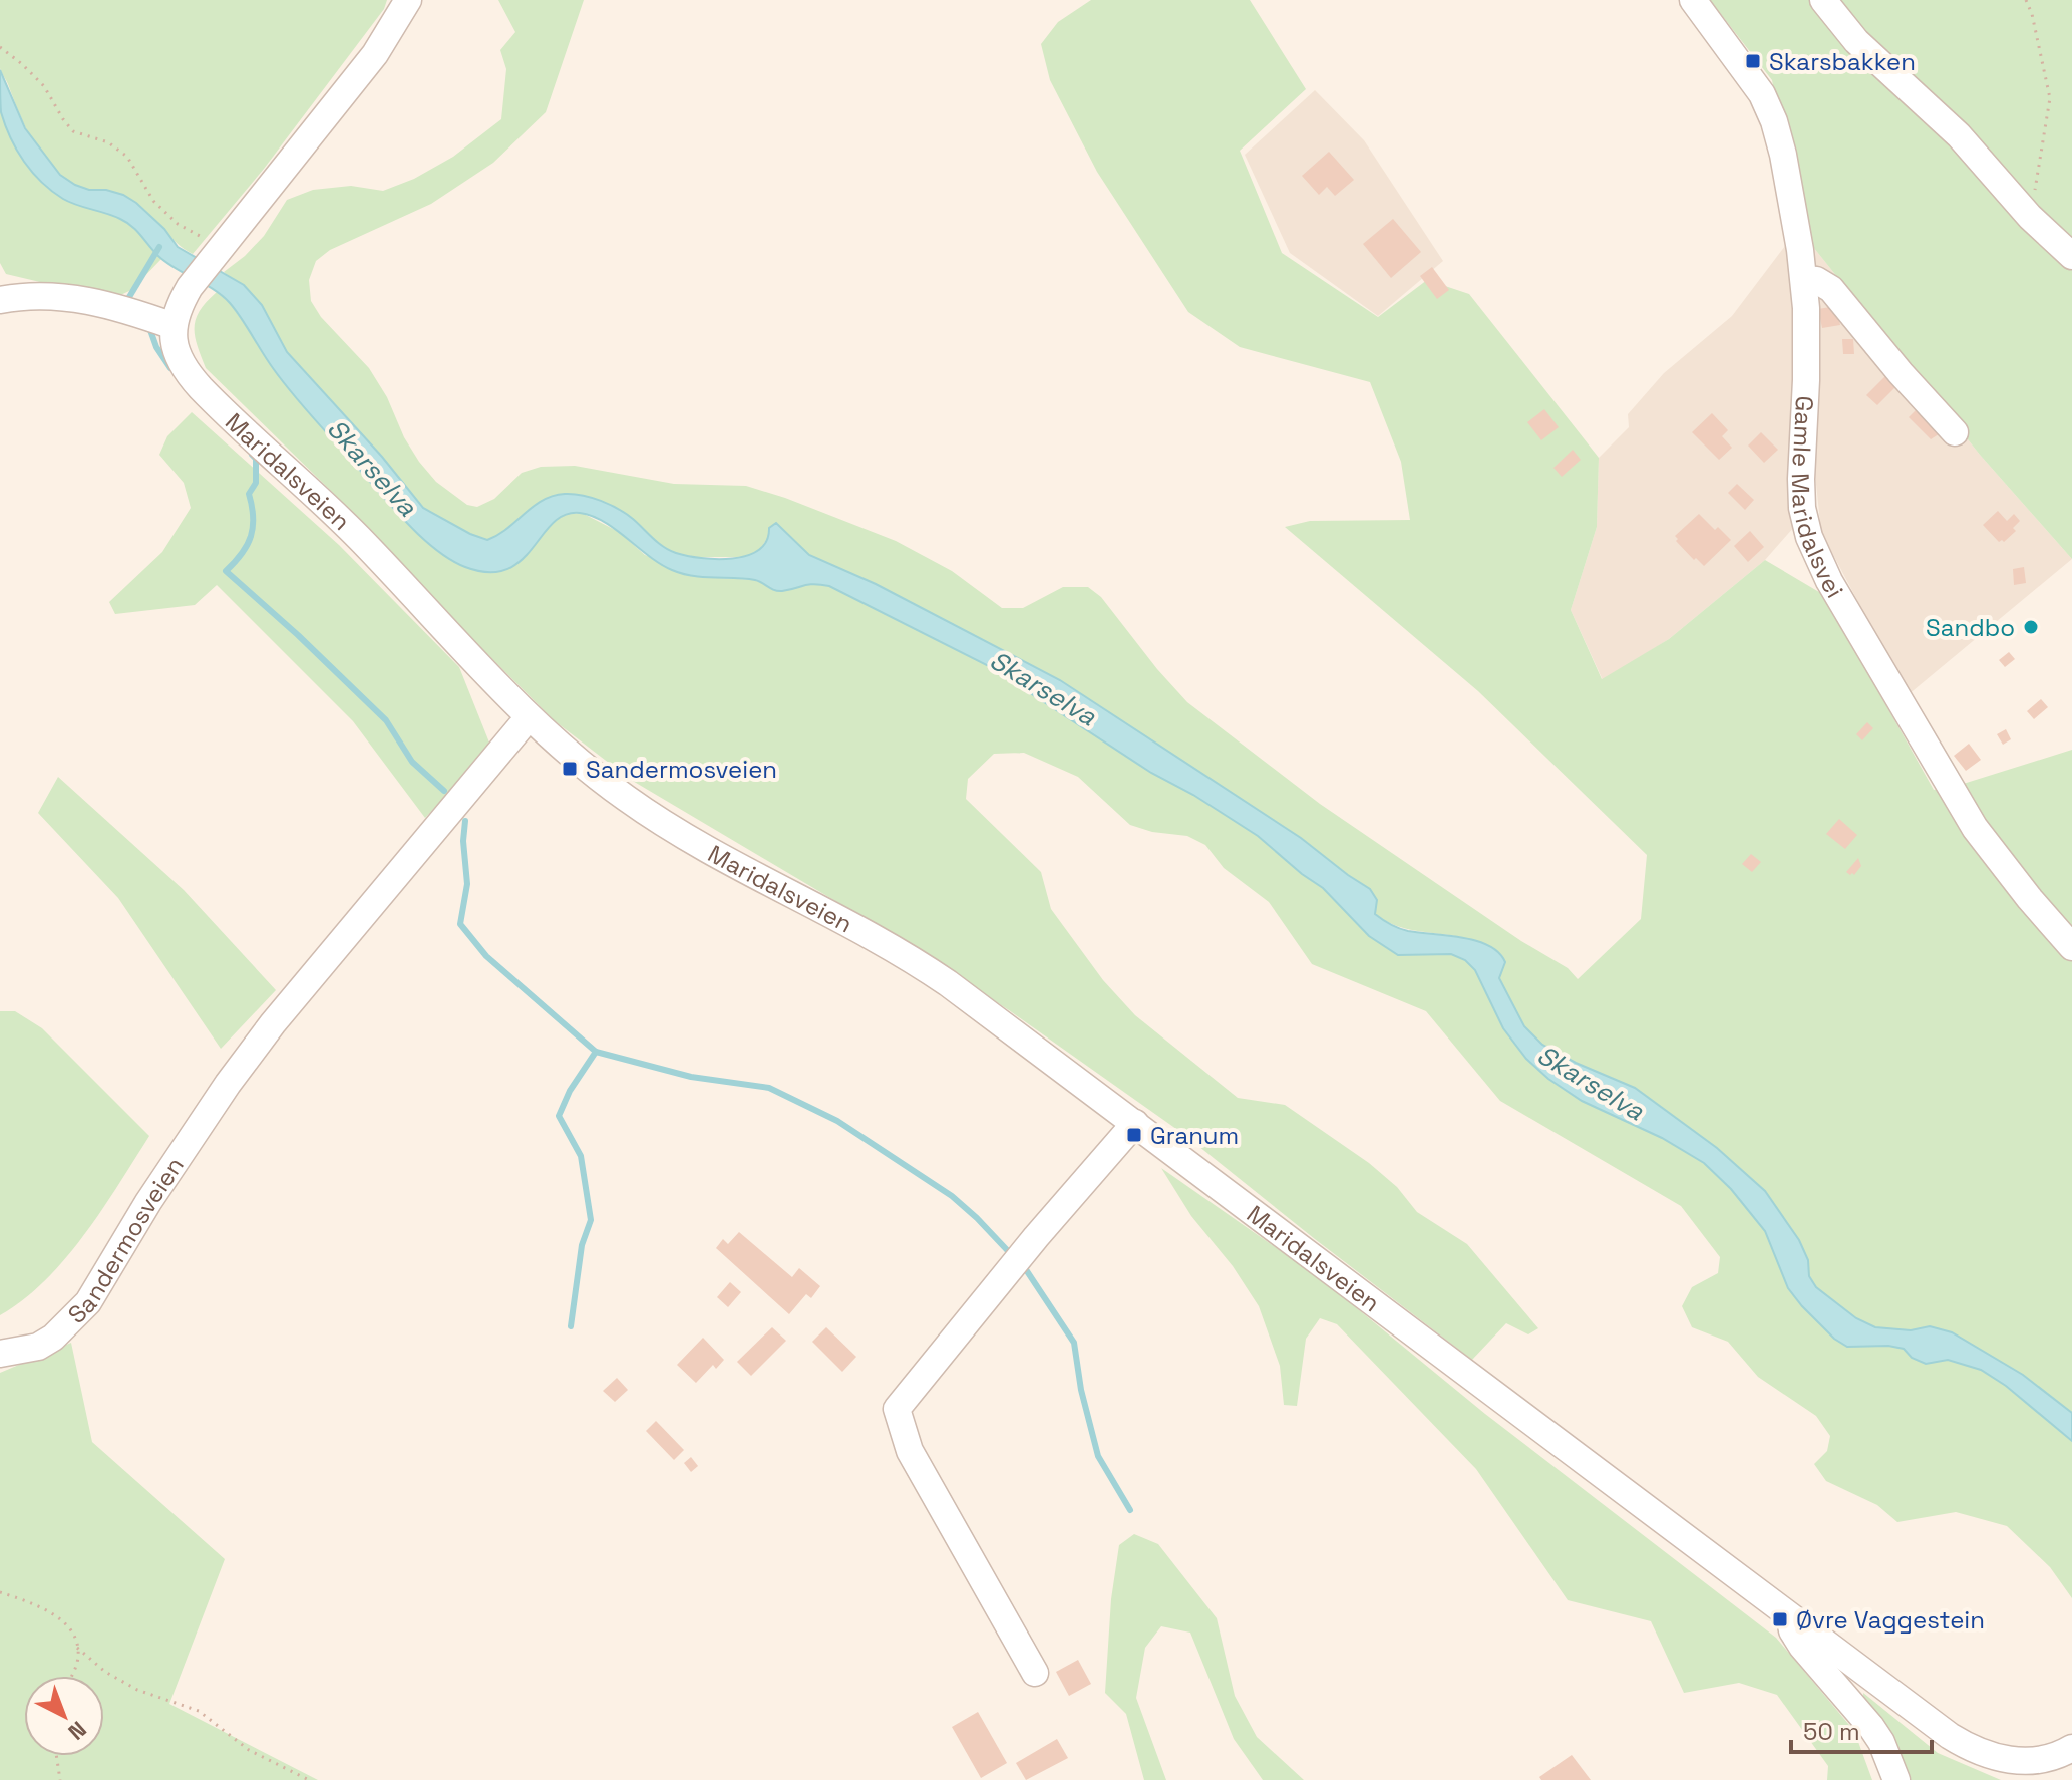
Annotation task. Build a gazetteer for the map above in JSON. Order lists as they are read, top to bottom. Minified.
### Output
{"streets":{"street":["Maridalsveien","Gamle Maridalsvei","Sandermosveien"]},"crossings":[["Maridalsveien","Sandermosveien"]],"water":["Skarselva"],"places":{"transit":["Skarsbakken","Sandermosveien","Granum","Øvre Vaggestein"],"other":["Sandbo"]},"scale_bar":"50 m","north":"bottom right"}
